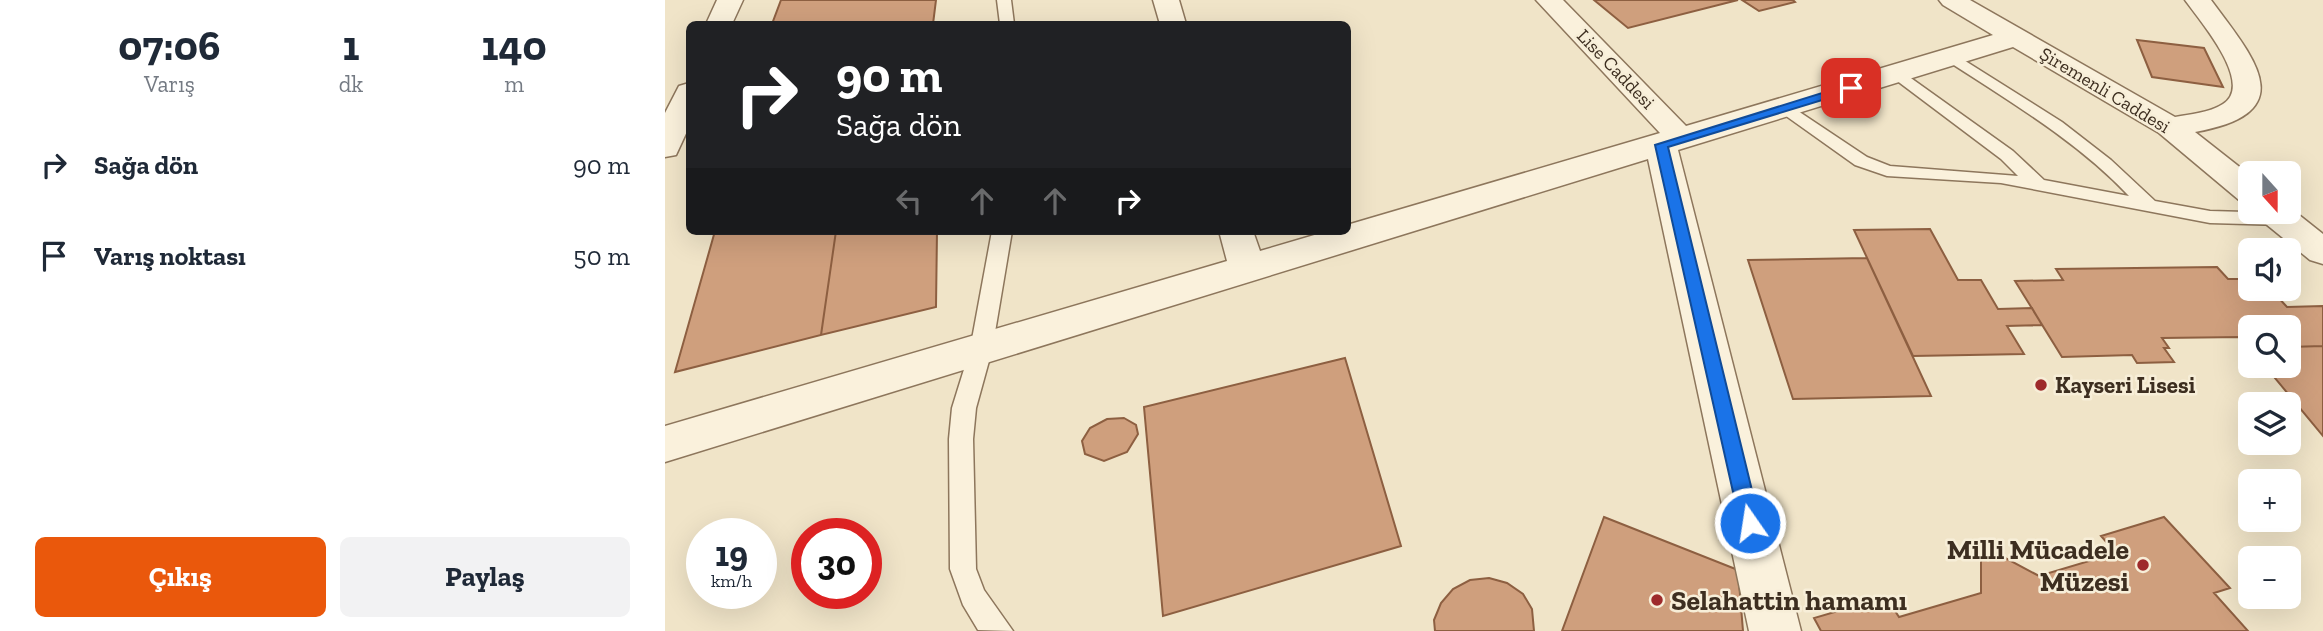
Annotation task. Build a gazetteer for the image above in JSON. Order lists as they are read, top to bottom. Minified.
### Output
{"streets":{"street":["Lise Caddesi","Şiremenli Caddesi"]},"places":["Kayseri Lisesi","Milli Mücadele Müzesi","Selahattin hamamı"],"north":"bottom","page":{"eta":["07:06","Varış","1","dk","140","m"],"turn":["90 m","Sağa dön"],"list":[{"name":"Sağa dön","value":"90 m"},{"name":"Varış noktası","value":"50 m"}],"map_buttons":["+","−"],"speed":"19 km/h","limit":"30","buttons":["Çıkış","Paylaş"]}}
